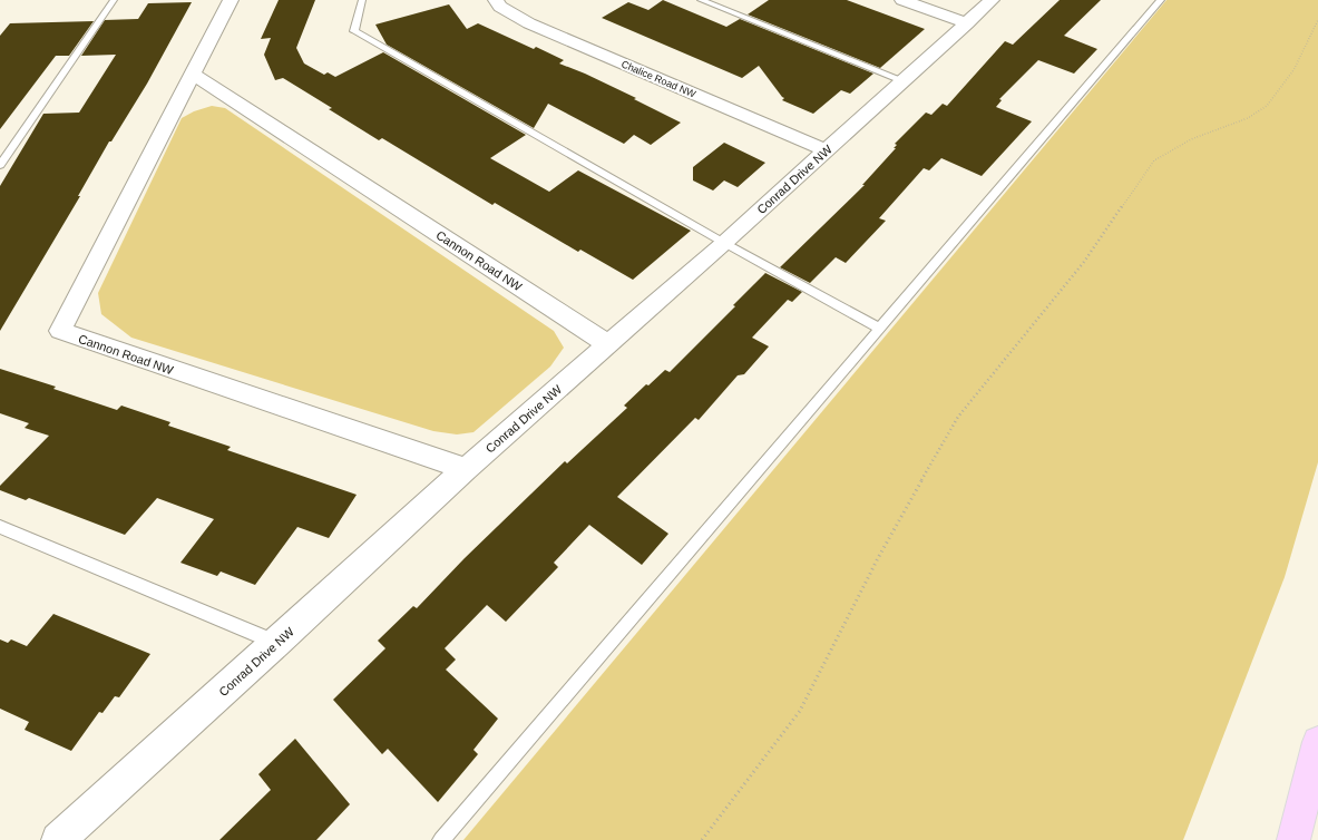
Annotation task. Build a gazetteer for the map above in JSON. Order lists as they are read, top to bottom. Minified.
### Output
{"streets":{"street":["Chalice Road NW","Conrad Drive NW","Cannon Road NW"]},"crossings":[["Chalice Road NW","Conrad Drive NW"],["Conrad Drive NW","Cannon Road NW"]]}
